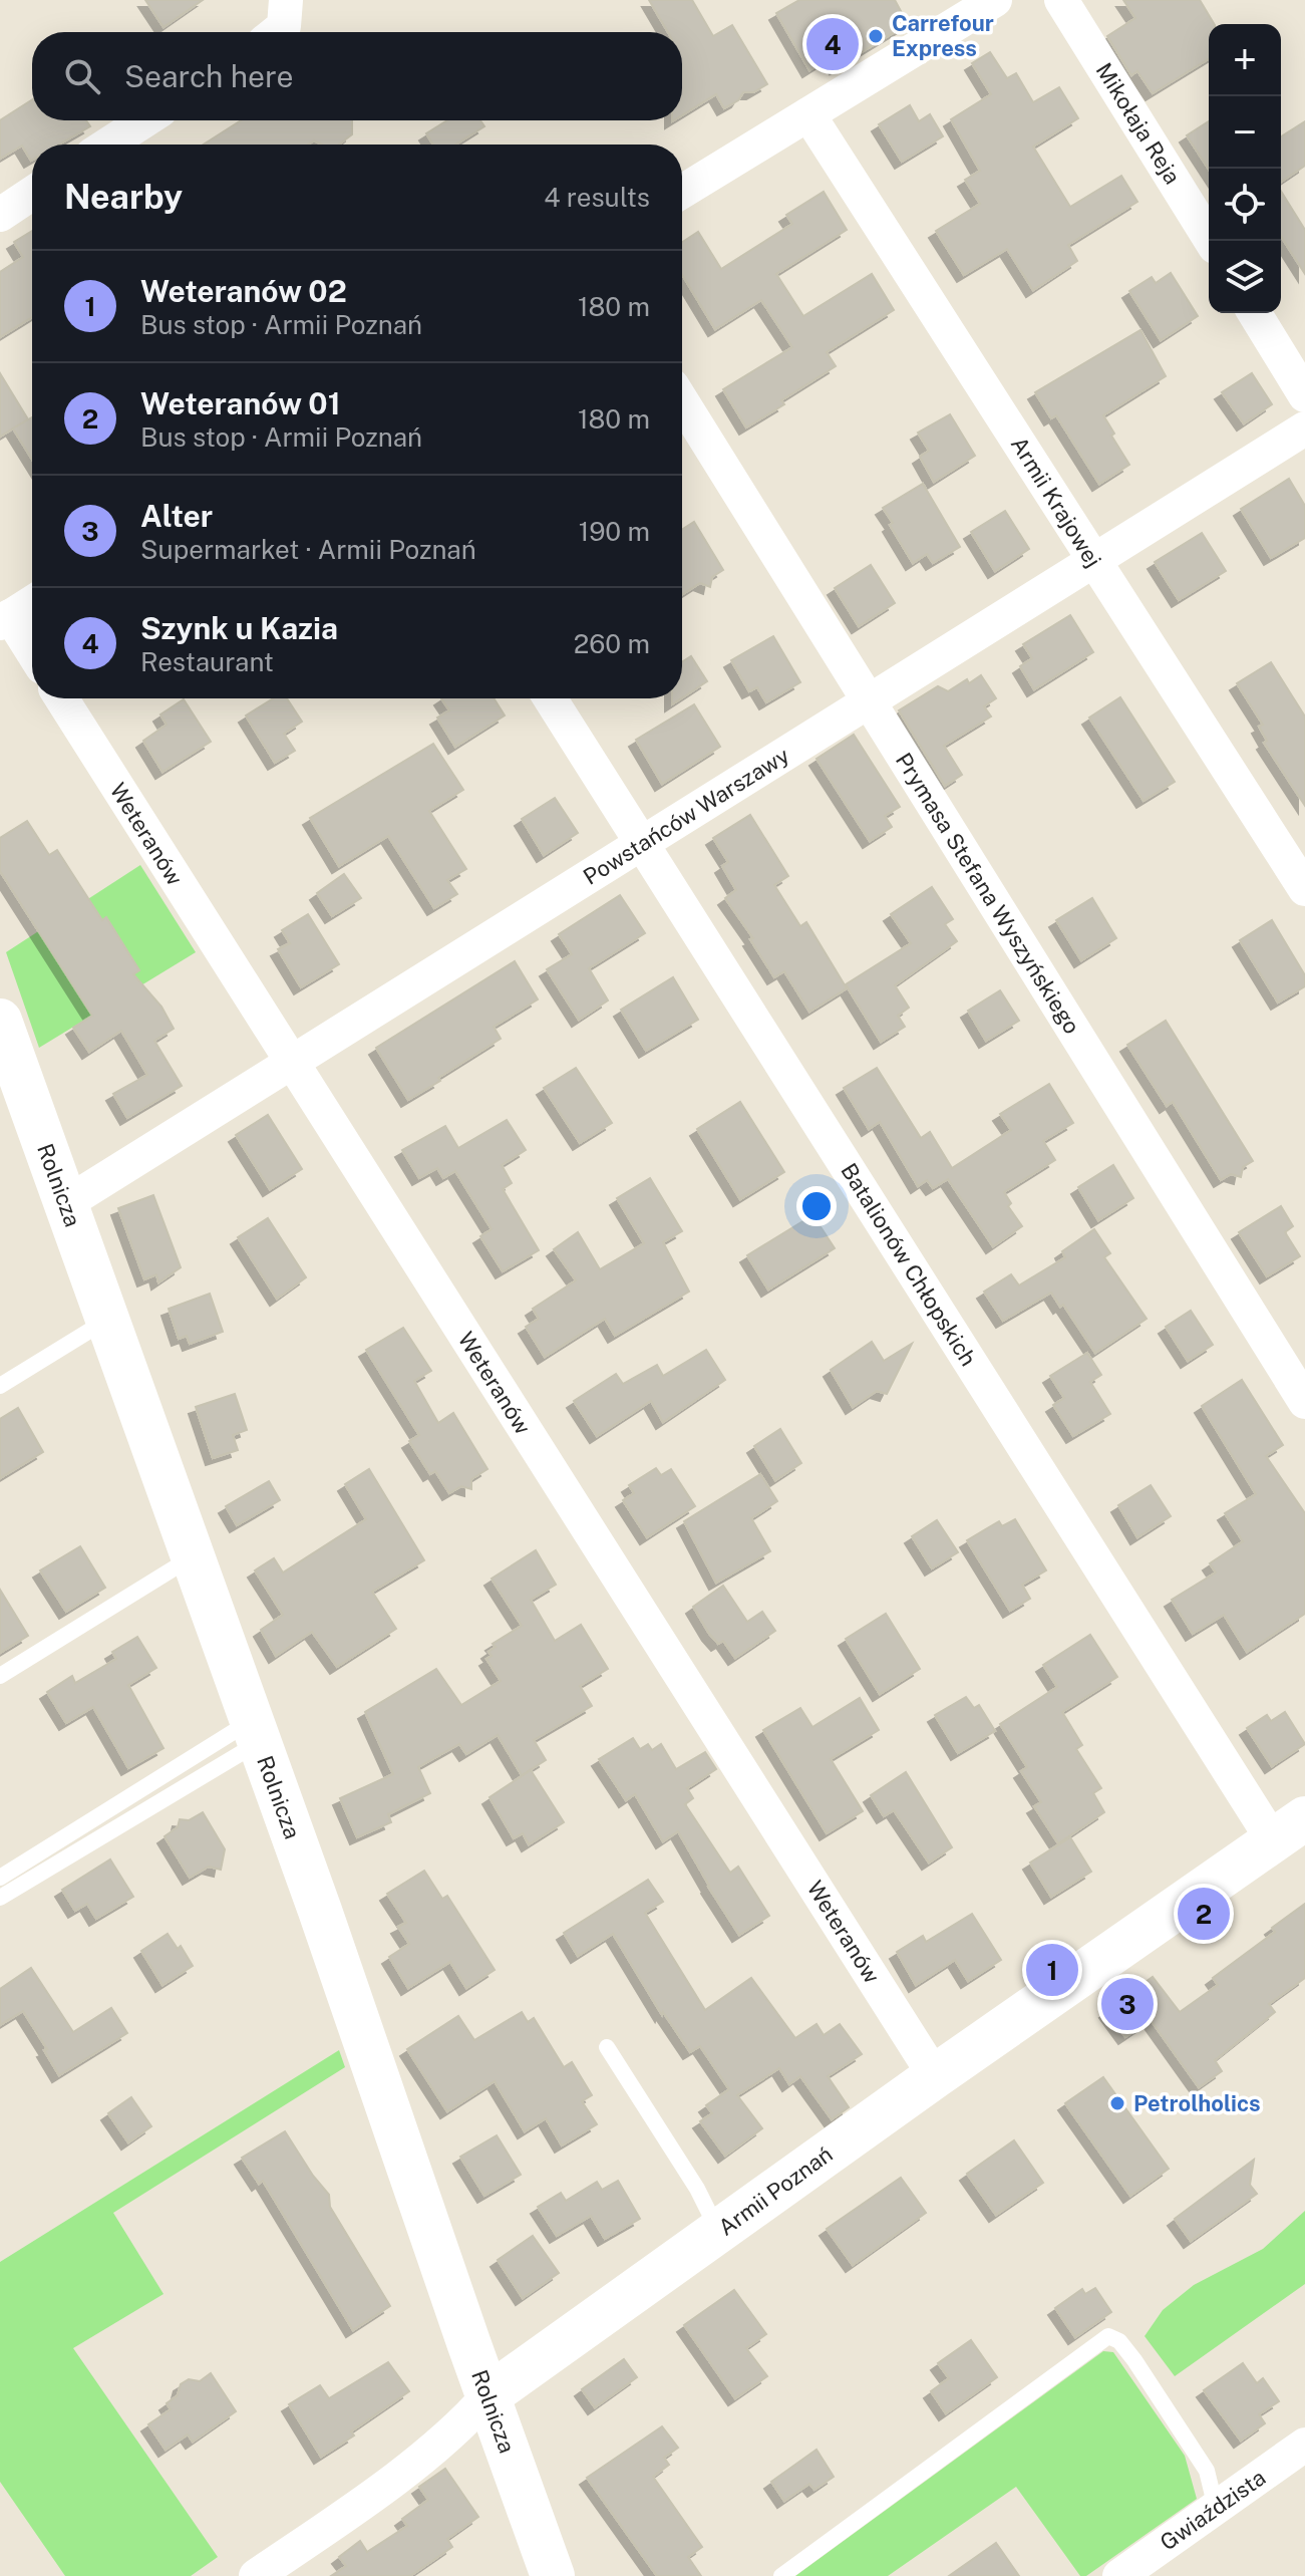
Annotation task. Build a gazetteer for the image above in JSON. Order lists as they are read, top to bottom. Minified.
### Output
{"streets":{"street":["Mikołaja Reja","Armii Krajowej","Powstańców Warszawy","Weteranów","Prymasa Stefana Wyszyńskiego","Rolnicza","Batalionów Chłopskich","Armii Poznań","Gwiaździsta"]},"crossings":[["Armii Krajowej","Powstańców Warszawy"],["Powstańców Warszawy","Weteranów"],["Powstańców Warszawy","Prymasa Stefana Wyszyńskiego"],["Powstańców Warszawy","Rolnicza"],["Powstańców Warszawy","Batalionów Chłopskich"],["Weteranów","Armii Poznań"],["Rolnicza","Armii Poznań"],["Batalionów Chłopskich","Armii Poznań"]],"places":["Carrefour Express","Petrolholics"],"page":{"pins":["4","2","1","3"],"map_buttons":["+","−"],"search":"Search here","heading":["Nearby","4 results"],"list":[{"mark":"1","name":"Weteranów 02","note":"Bus stop · Armii Poznań","value":"180 m"},{"mark":"2","name":"Weteranów 01","note":"Bus stop · Armii Poznań","value":"180 m"},{"mark":"3","name":"Alter","note":"Supermarket · Armii Poznań","value":"190 m"},{"mark":"4","name":"Szynk u Kazia","note":"Restaurant","value":"260 m"}]}}
